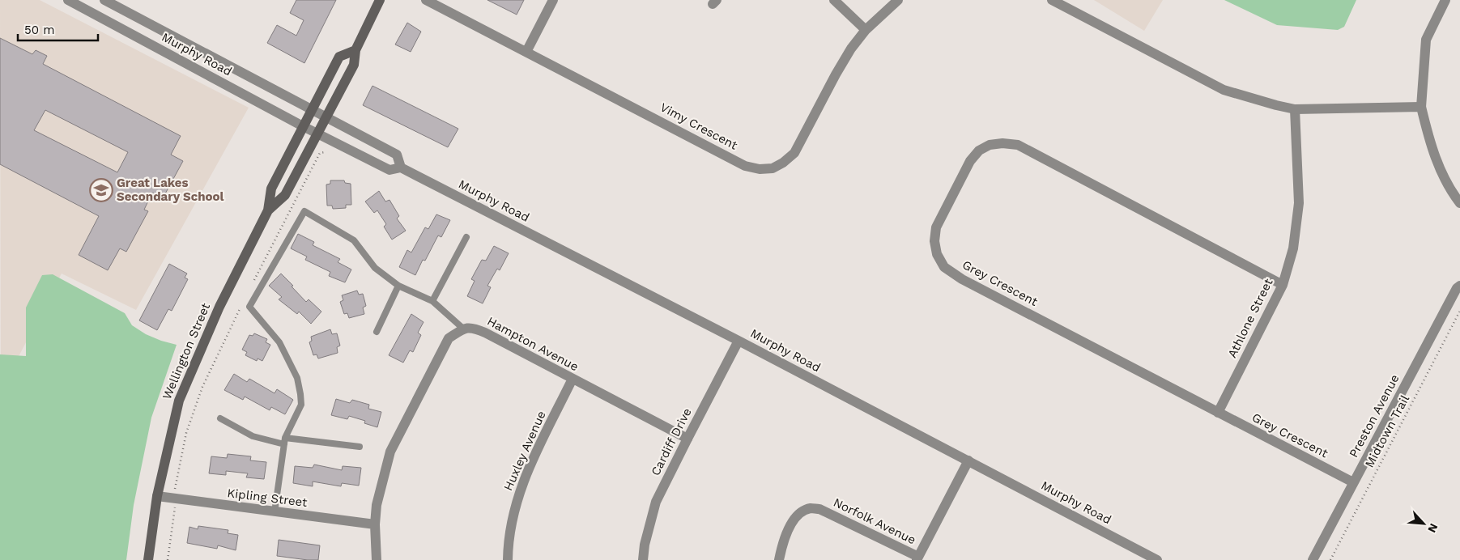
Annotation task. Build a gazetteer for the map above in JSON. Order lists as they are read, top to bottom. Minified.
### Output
{"streets":{"main road":["Wellington Street"],"street":["Murphy Road","Vimy Crescent","Grey Crescent","Athlone Street","Hampton Avenue","Preston Avenue","Cardiff Drive","Huxley Avenue","Kipling Street","Norfolk Avenue"],"path":["Midtown Trail"]},"crossings":[["Murphy Road","Wellington Street"],["Murphy Road","Cardiff Drive"],["Grey Crescent","Athlone Street"],["Grey Crescent","Preston Avenue"],["Hampton Avenue","Cardiff Drive"],["Hampton Avenue","Huxley Avenue"],["Wellington Street","Kipling Street"]],"places":{"school or university":["Great Lakes Secondary School"]},"scale_bar":"50 m","north":"bottom right"}
